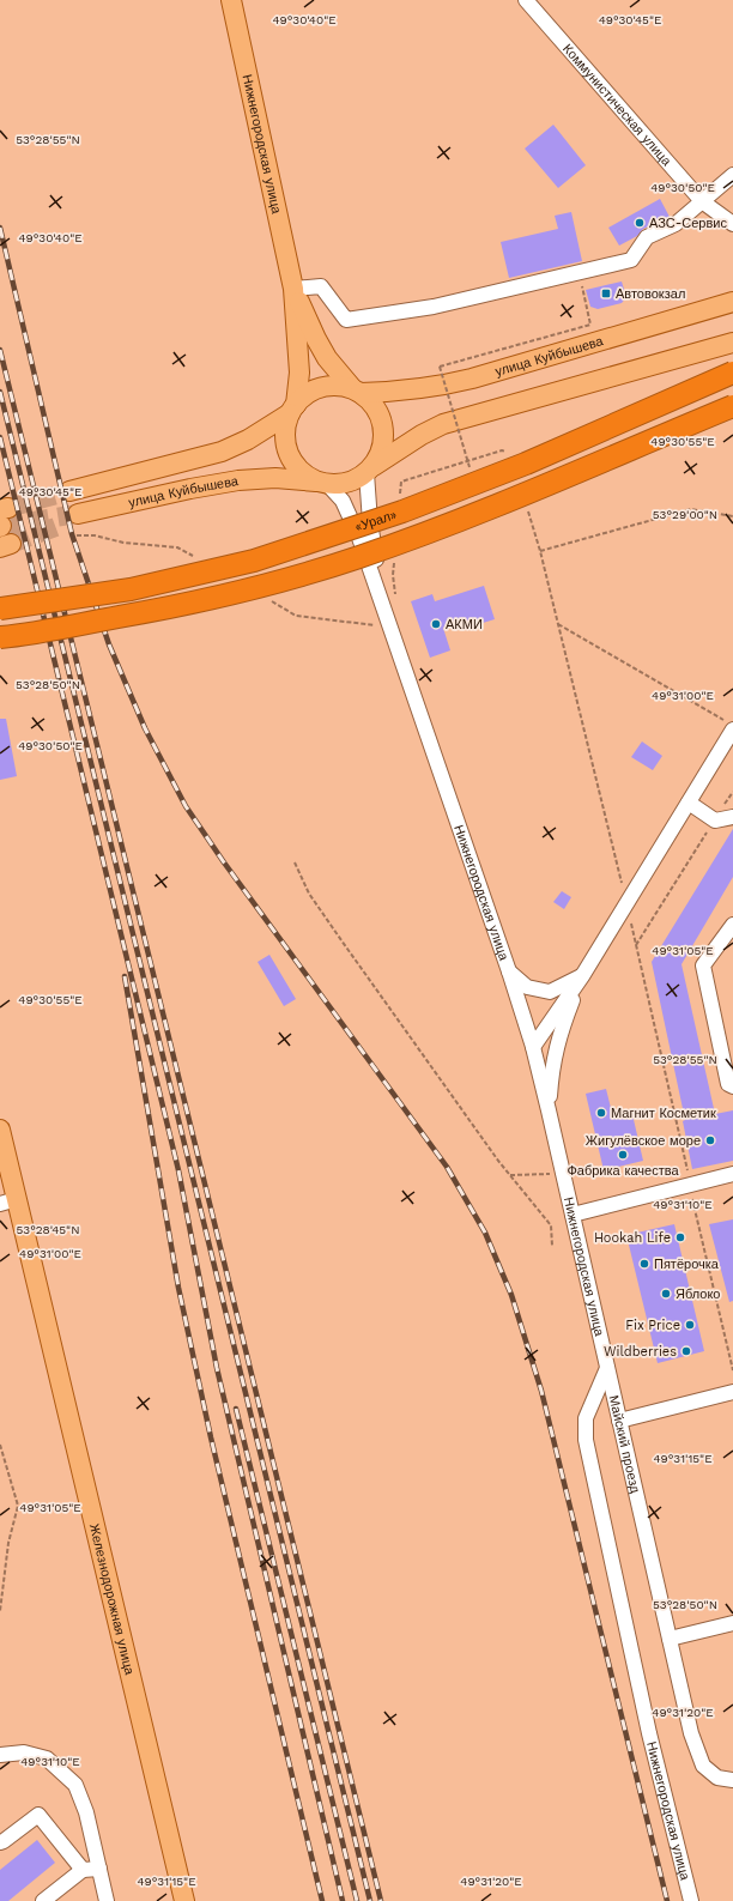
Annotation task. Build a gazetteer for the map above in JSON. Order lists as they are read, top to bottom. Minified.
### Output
{"streets":{"highway":["«Урал»"],"main road":["Нижнегородская улица","улица Куйбышева","Железнодорожная улица"],"street":["Коммунистическая улица","Майский проезд"]},"crossings":[["Нижнегородская улица","улица Куйбышева"],["Нижнегородская улица","Майский проезд"]],"places":{"other":["АЗС-Сервис","АКМИ","Магнит Косметик","Жигулёвское море","Фабрика качества","Hookah Life","Пятёрочка","Яблоко","Fix Price","Wildberries"],"transit":["Автовокзал"]},"coordinates":["49°30'40\"E","49°30'45\"E","53°28'55\"N","49°30'50\"E","49°30'55\"E","53°29'00\"N","53°28'50\"N","49°31'00\"E","49°31'05\"E","49°31'10\"E","53°28'45\"N","49°31'15\"E","49°31'20\"E"]}
